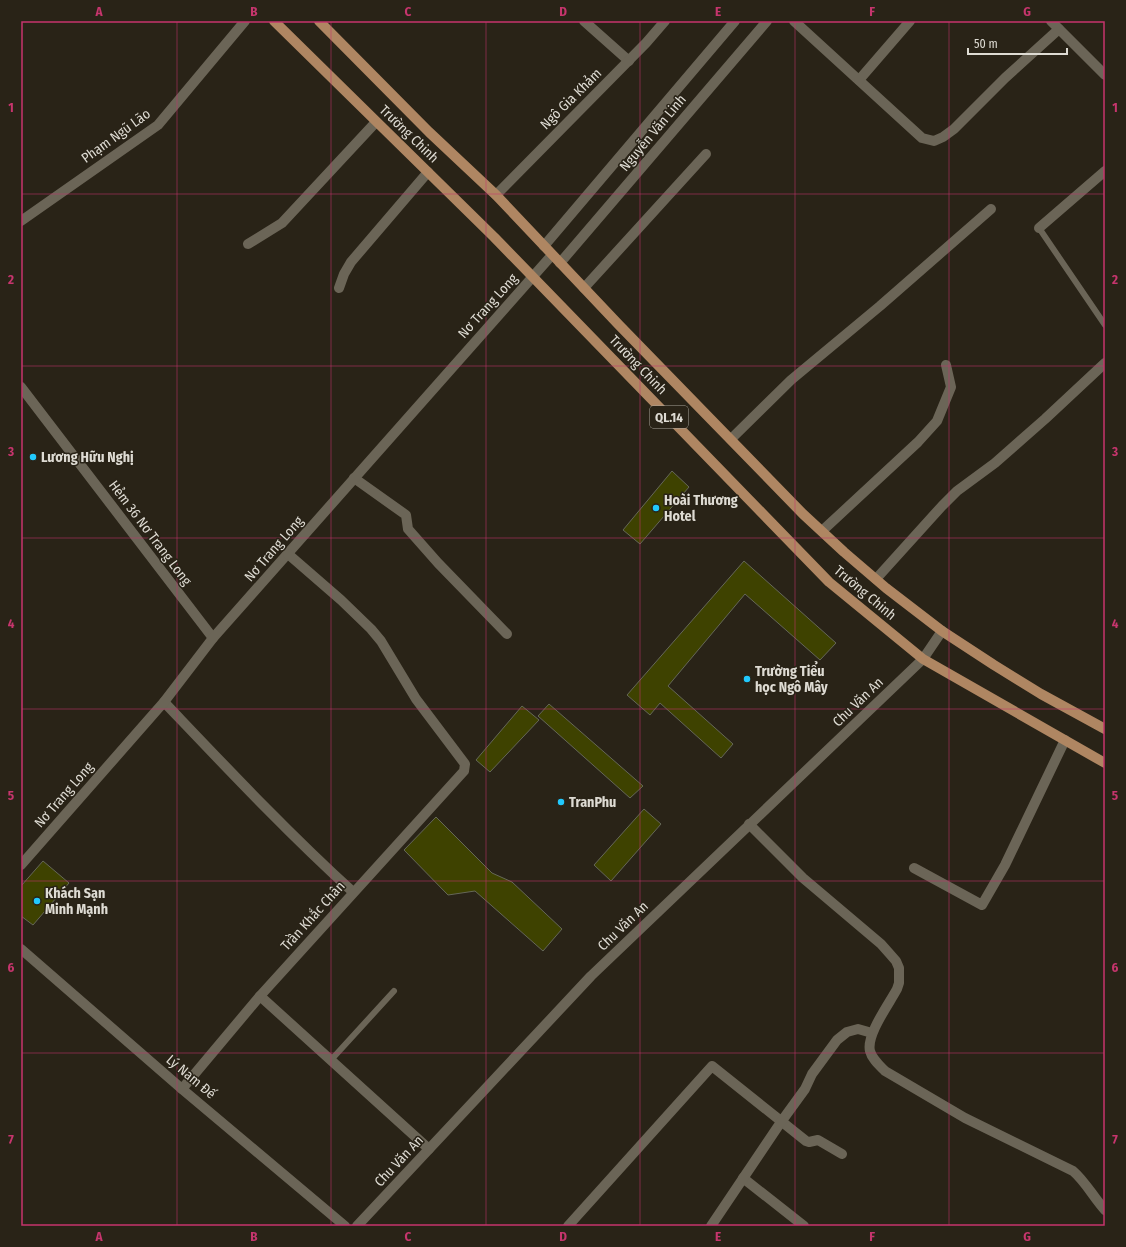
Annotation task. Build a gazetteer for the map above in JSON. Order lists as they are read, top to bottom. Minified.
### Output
{"streets":{"main road":["Trường Chinh","QL.14"],"street":["Ngô Gia Khảm","Nguyễn Văn Linh","Phạm Ngũ Lão","Nơ Trang Long","Hẻm 36 Nơ Trang Long","Chu Văn An","Trần Khắc Chân","Lý Nam Đế"]},"crossings":[["Ngô Gia Khảm","Trường Chinh"],["Nguyễn Văn Linh","Trường Chinh"],["Trường Chinh","Nơ Trang Long"],["Trường Chinh","Chu Văn An"],["Nơ Trang Long","Hẻm 36 Nơ Trang Long"],["Nơ Trang Long","Trần Khắc Chân"],["Trần Khắc Chân","Lý Nam Đế"]],"places":["Lương Hữu Nghị","Hoài Thương Hotel","Trường Tiểu học Ngô Mây","TranPhu","Khách Sạn Minh Mạnh"],"scale_bar":"50 m","grid":{"columns":["A","B","C","D","E","F","G"],"rows":["1","2","3","4","5","6","7"]}}
